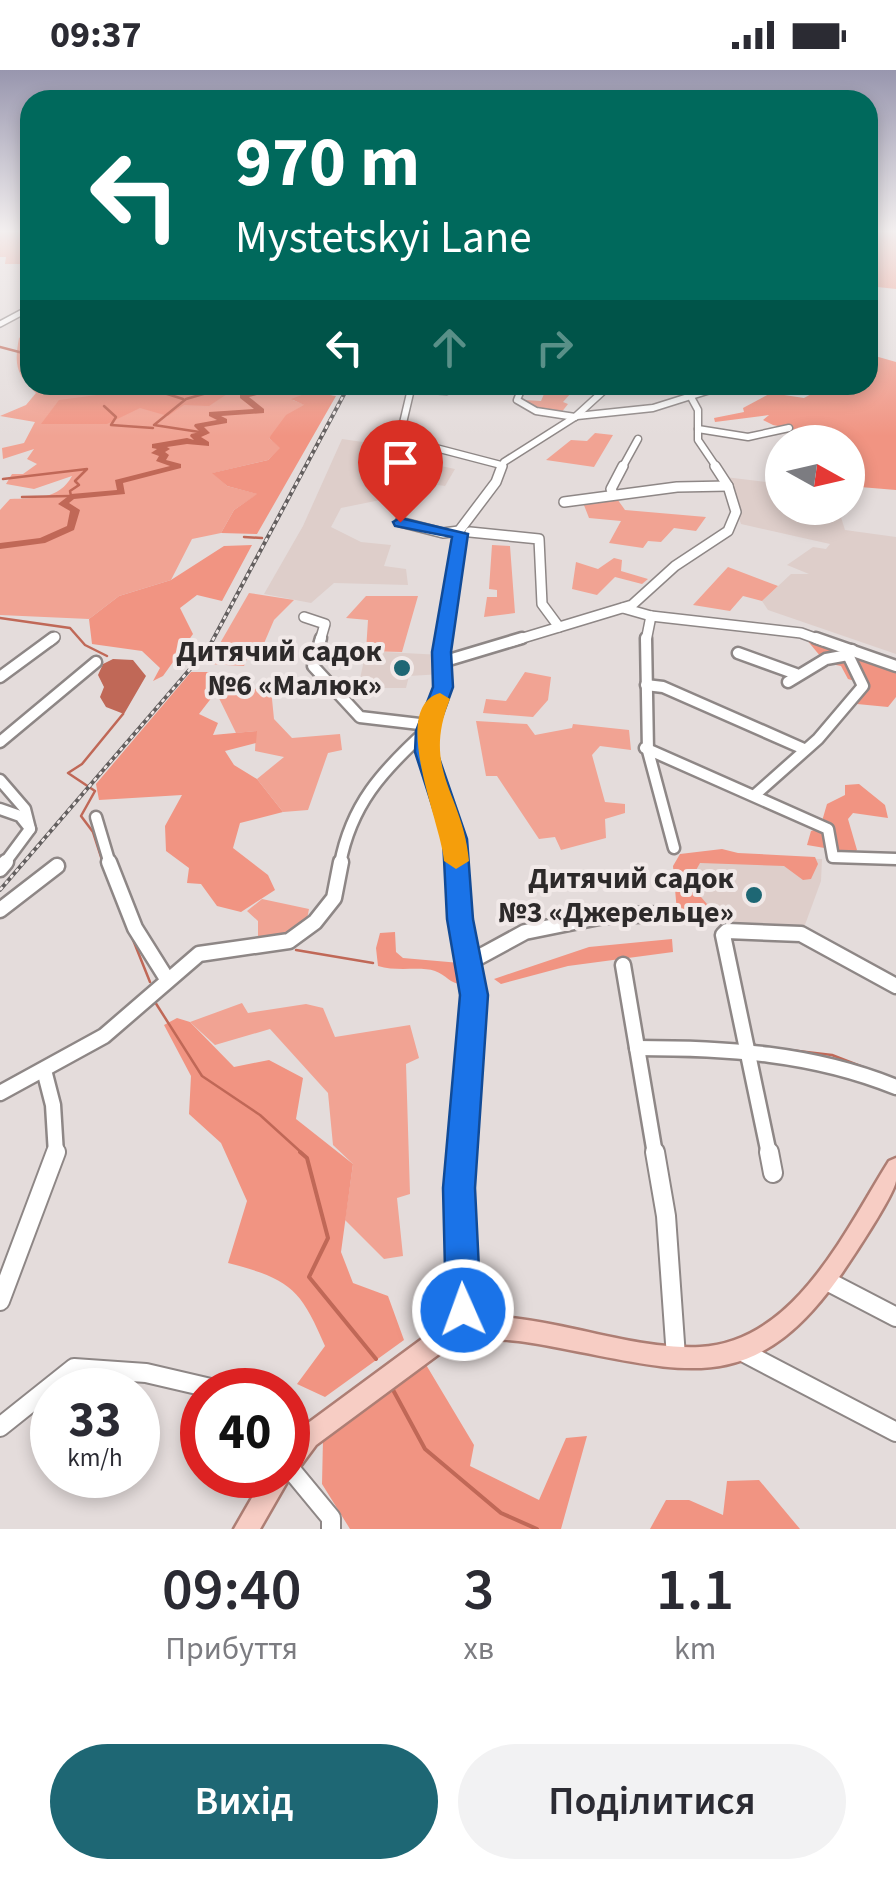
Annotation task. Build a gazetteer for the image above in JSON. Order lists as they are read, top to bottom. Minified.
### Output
{"places":["Дитячий садок №6 «Малюк»","Дитячий садок №3 «Джерельце»"],"north":"right","page":{"status":"09:37","turn":["970 m","Mystetskyi Lane"],"speed":"33 km/h","limit":"40","eta":["09:40","Прибуття","3","хв","1.1","km"],"buttons":["Вихід","Поділитися"]}}
